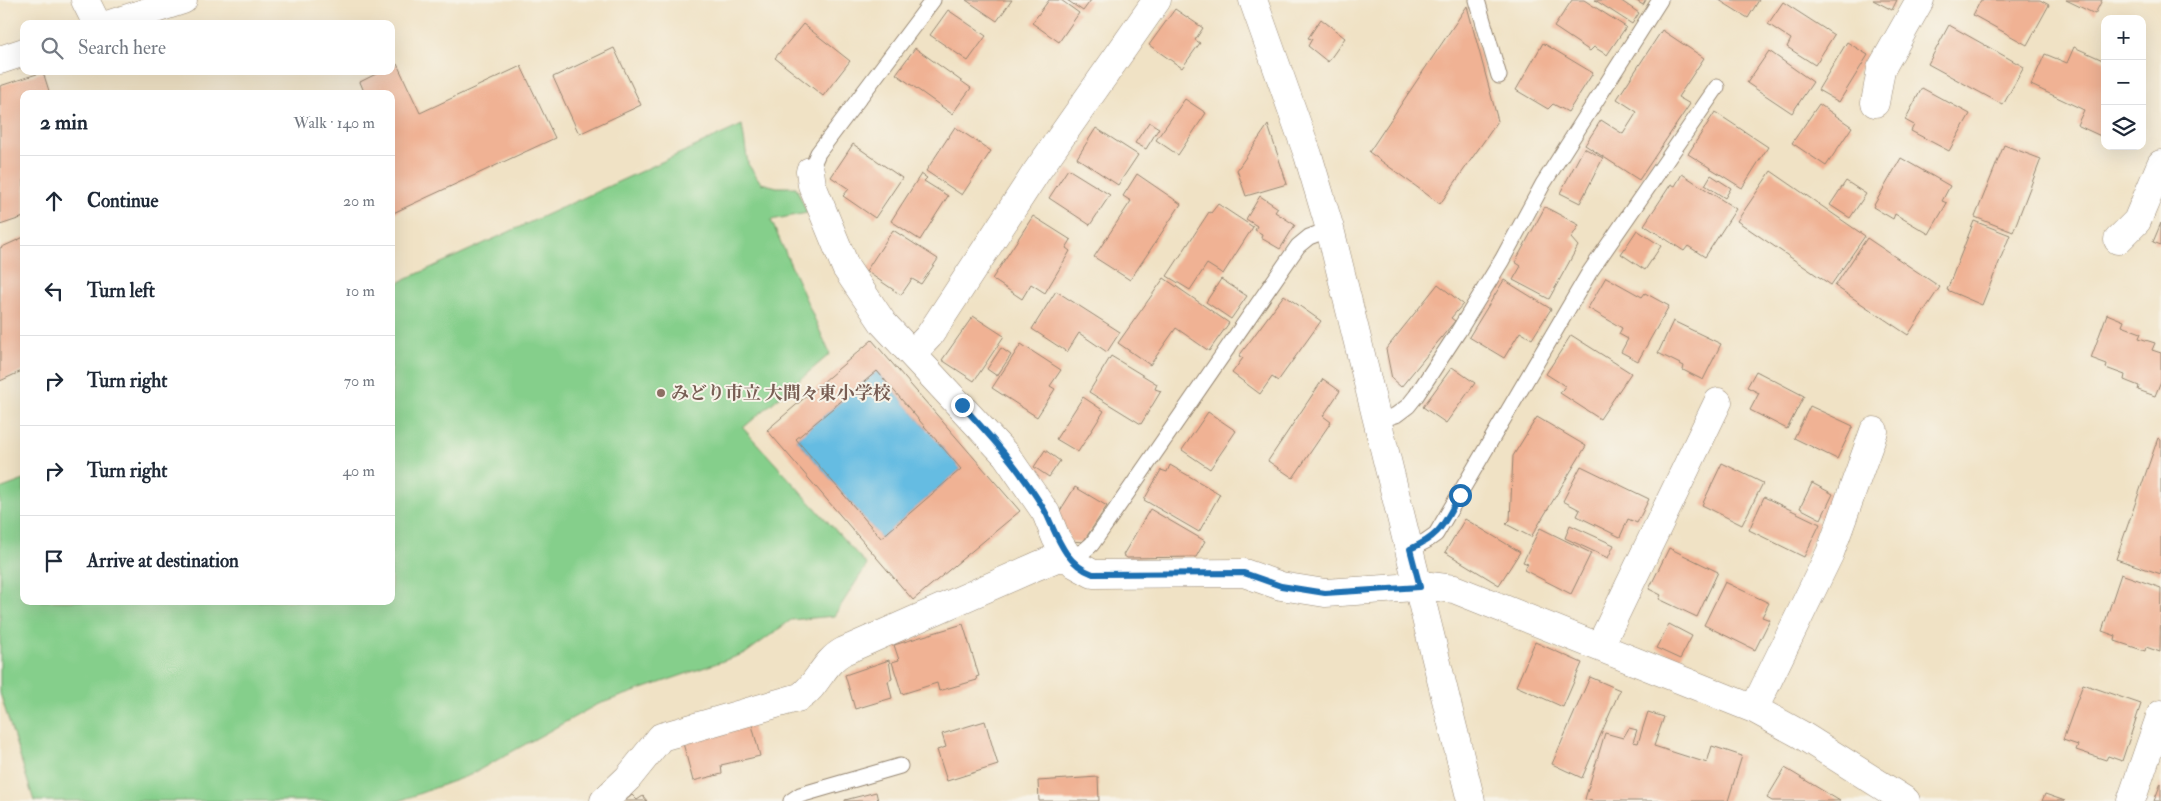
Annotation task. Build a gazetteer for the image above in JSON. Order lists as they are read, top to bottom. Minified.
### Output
{"places":["みどり市立 大間々東小学校"],"page":{"map_buttons":["+","−"],"search":"Search here","heading":["2 min","Walk · 140 m"],"list":[["Continue","20 m"],["Turn left","10 m"],["Turn right","70 m"],["Turn right","40 m"],"Arrive at destination"]}}
